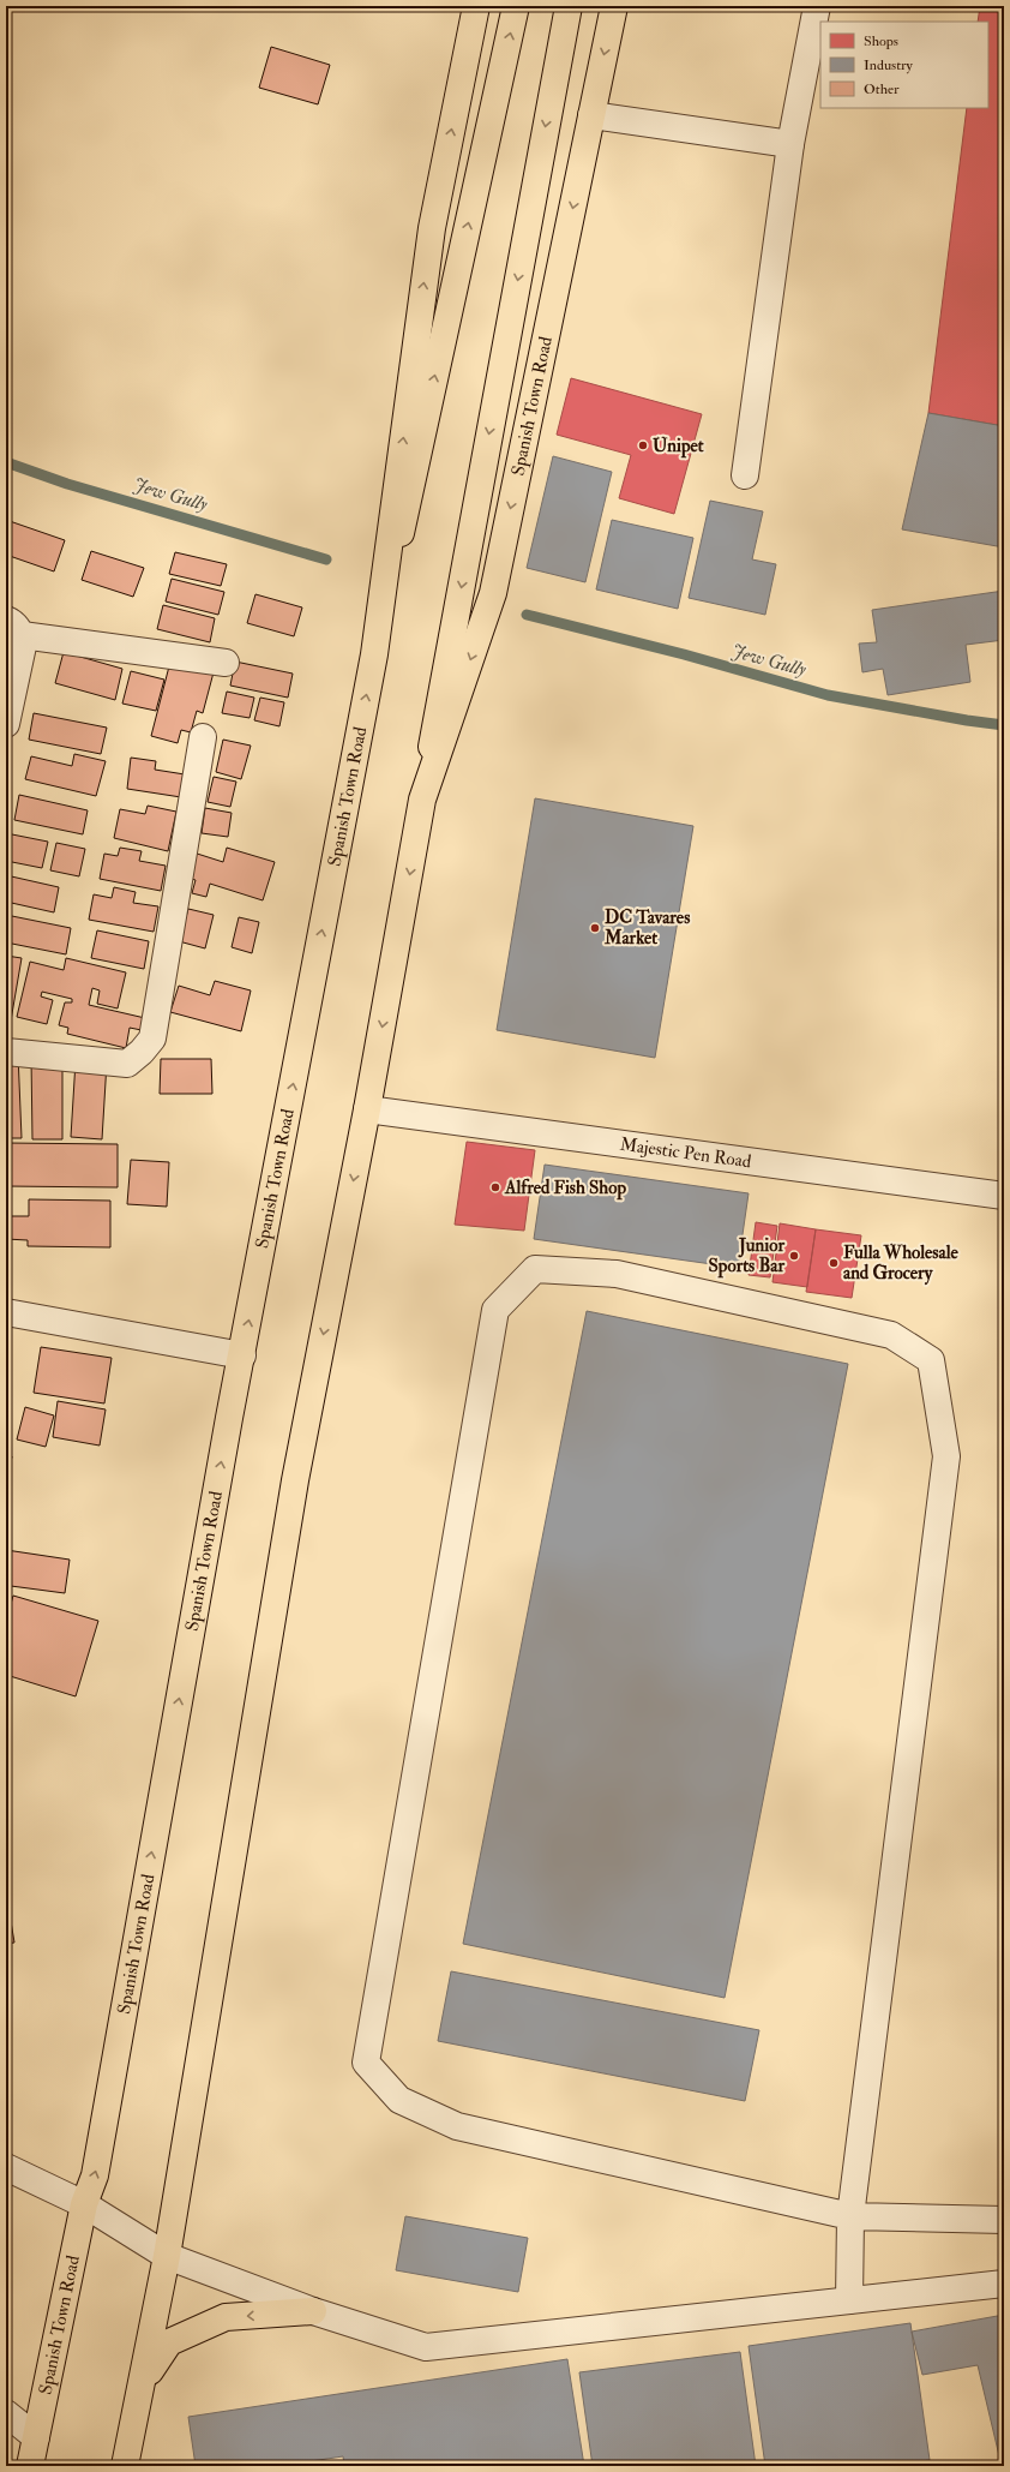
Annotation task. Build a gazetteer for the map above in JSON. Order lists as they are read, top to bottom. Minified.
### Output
{"streets":{"main road":["Spanish Town Road"],"street":["Majestic Pen Road"]},"crossings":[["Spanish Town Road","Majestic Pen Road"]],"water":["Jew Gully"],"places":["Unipet","DC Tavares Market","Alfred Fish Shop","Junior Sports Bar","Fulla Wholesale and Grocery"],"legend":["Shops","Industry","Other"]}
